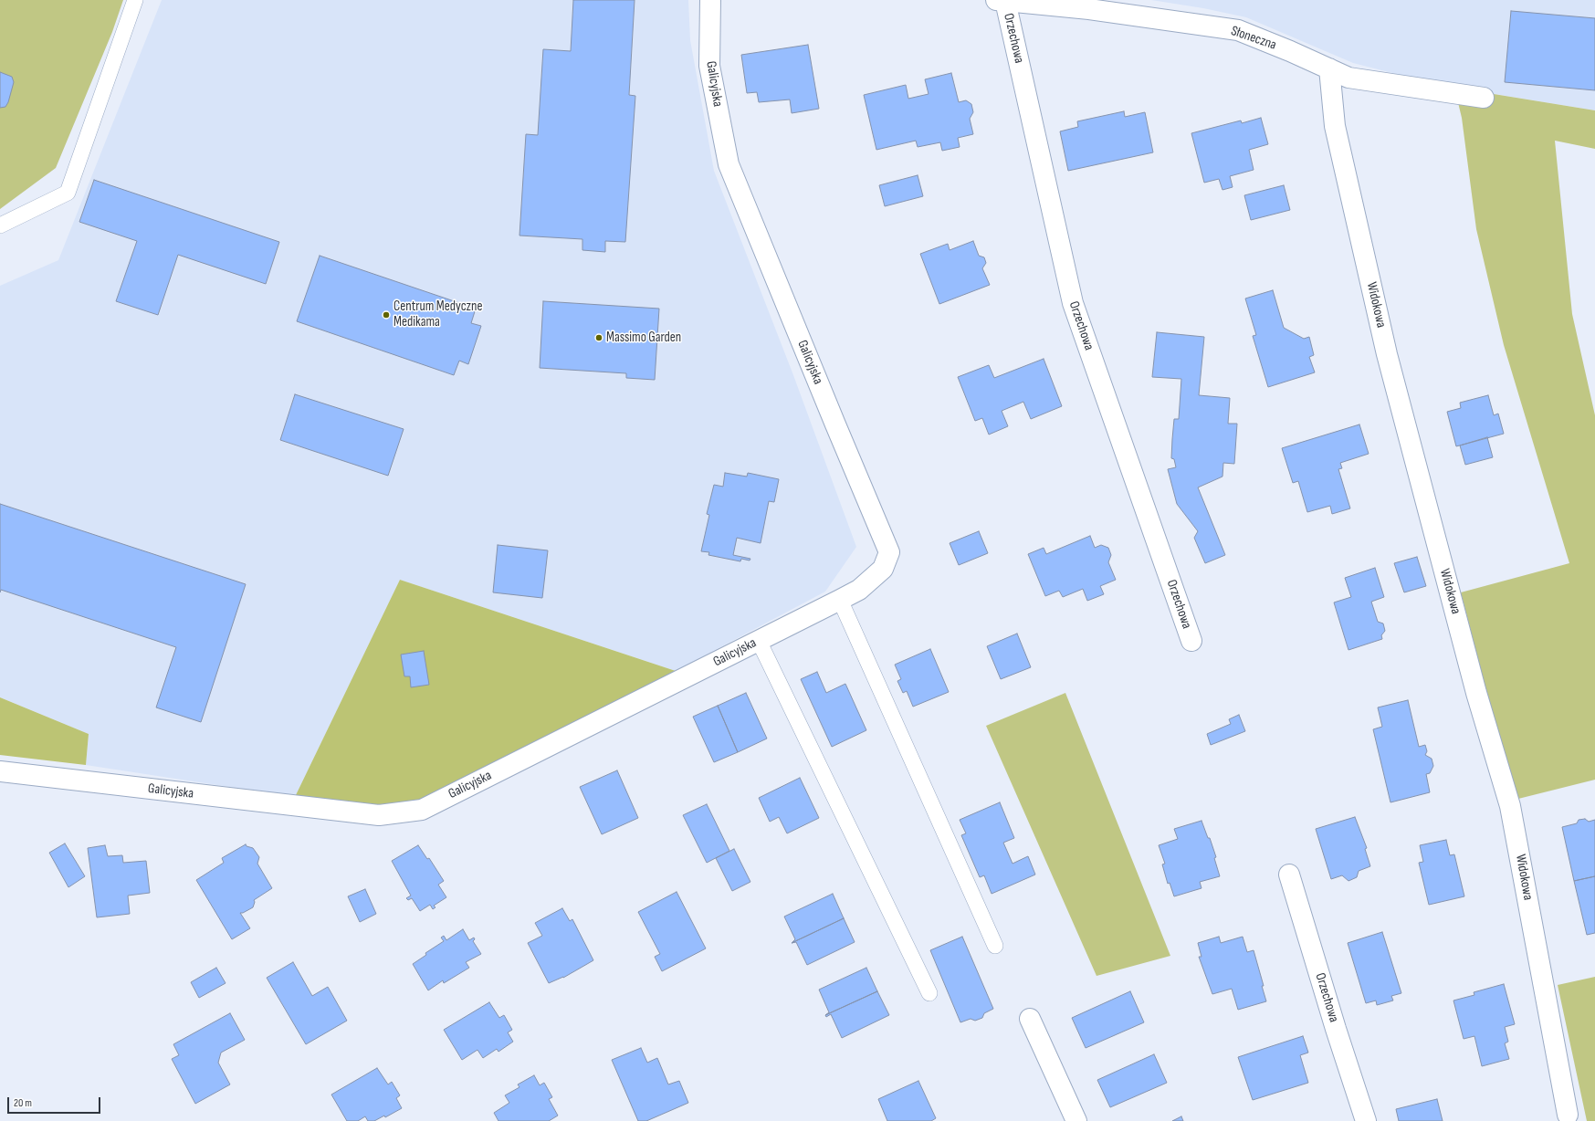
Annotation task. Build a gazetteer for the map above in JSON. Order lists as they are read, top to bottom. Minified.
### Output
{"streets":{"street":["Orzechowa","Słoneczna","Galicyjska","Widokowa"]},"crossings":[["Orzechowa","Słoneczna"],["Słoneczna","Widokowa"]],"places":["Centrum Medyczne Medikama","Massimo Garden"],"scale_bar":"20 m"}
